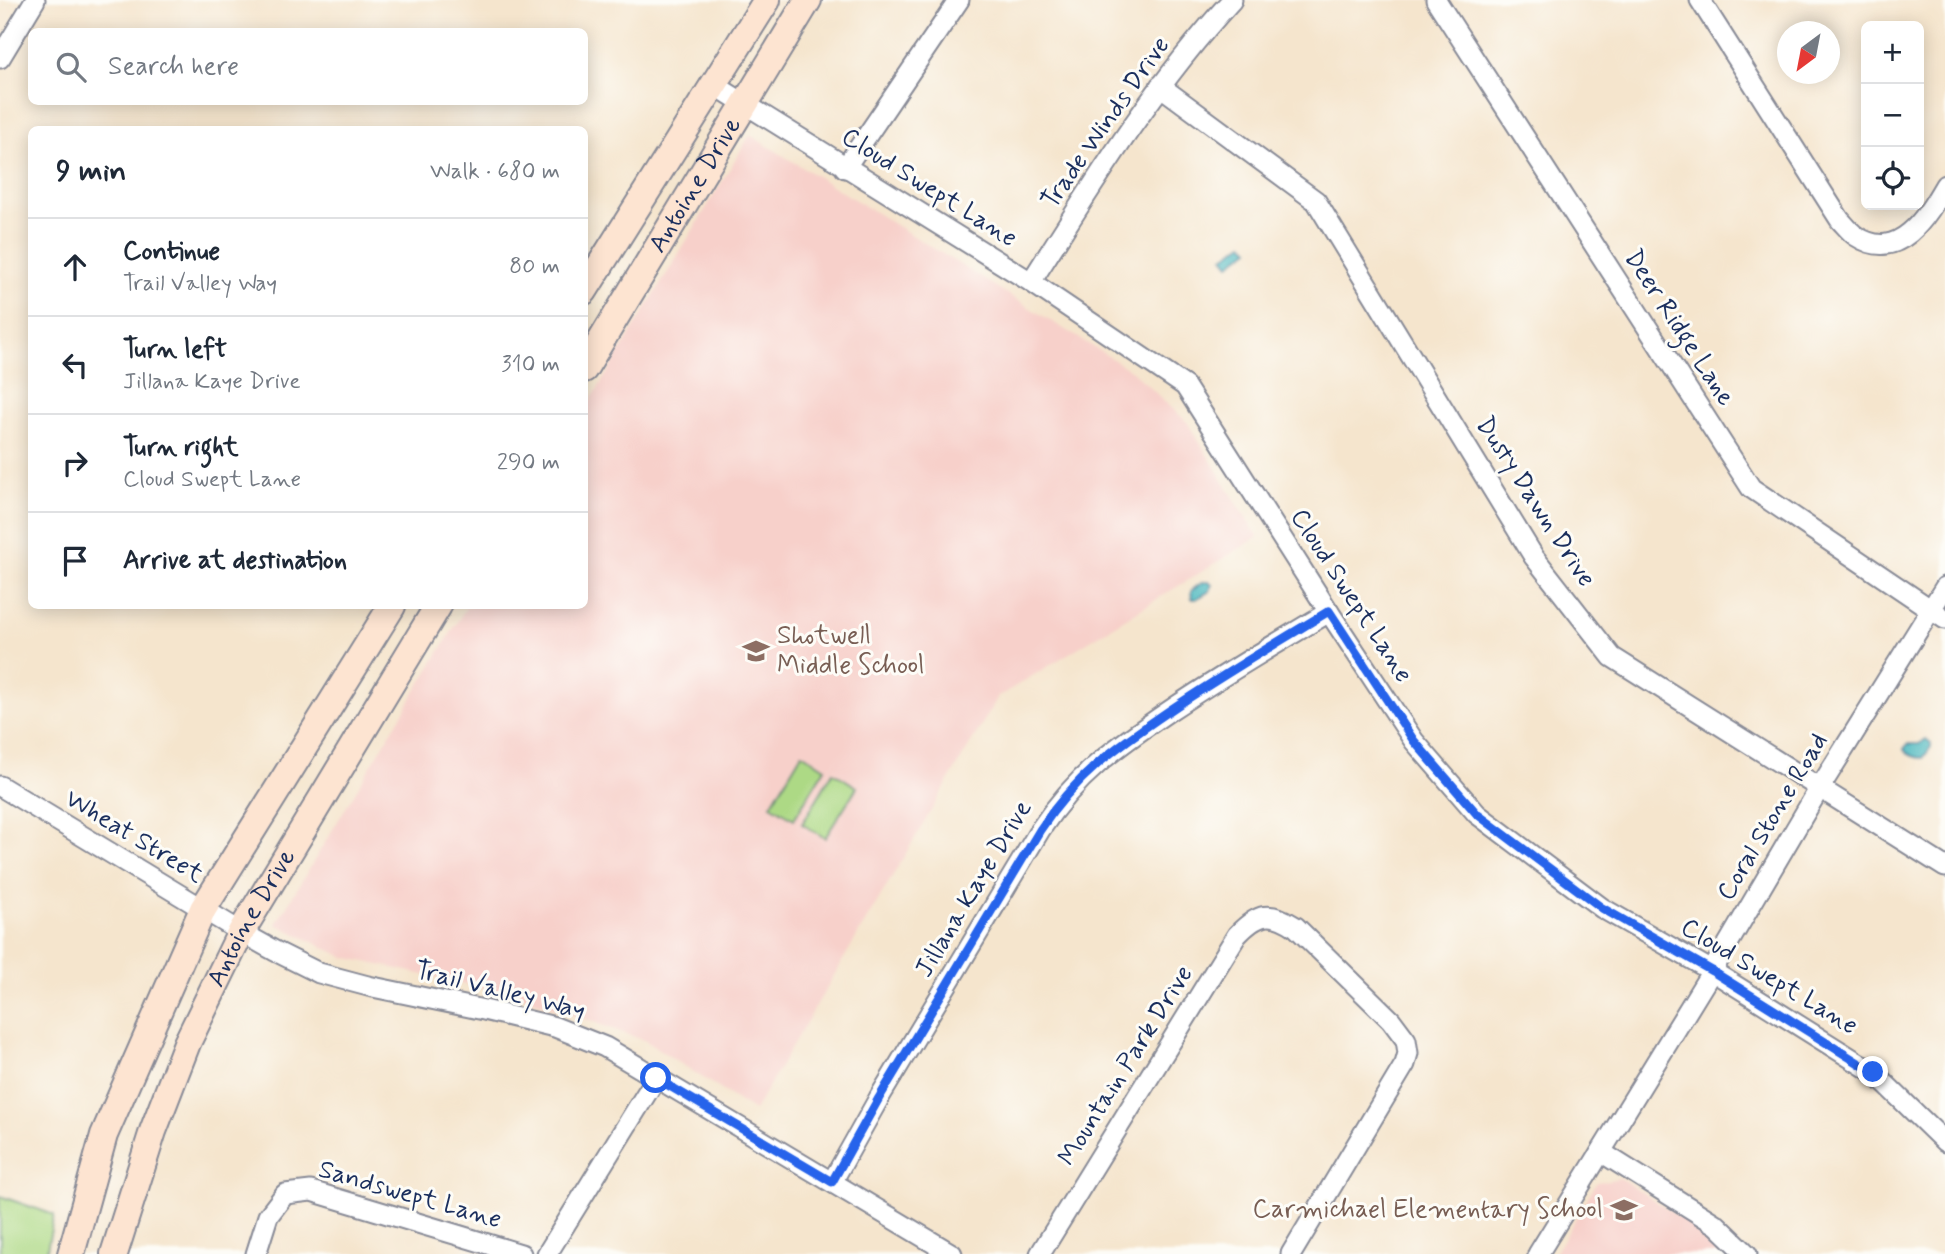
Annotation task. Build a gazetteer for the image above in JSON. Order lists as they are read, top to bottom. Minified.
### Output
{"streets":{"main road":["Antoine Drive"],"street":["Trade Winds Drive","Cloud Swept Lane","Deer Ridge Lane","Dusty Dawn Drive","Coral Stone Road","Wheat Street","Jillana Kaye Drive","Trail Valley Way","Mountain Park Drive","Sandswept Lane"]},"crossings":[["Trade Winds Drive","Cloud Swept Lane"],["Trade Winds Drive","Dusty Dawn Drive"],["Antoine Drive","Cloud Swept Lane"],["Antoine Drive","Wheat Street"],["Antoine Drive","Trail Valley Way"],["Cloud Swept Lane","Coral Stone Road"],["Cloud Swept Lane","Jillana Kaye Drive"],["Deer Ridge Lane","Coral Stone Road"],["Dusty Dawn Drive","Coral Stone Road"],["Wheat Street","Trail Valley Way"],["Jillana Kaye Drive","Trail Valley Way"]],"places":{"school or university":["Shotwell Middle School","Carmichael Elementary School"]},"north":"bottom left","page":{"map_buttons":["+","−"],"search":"Search here","heading":["9 min","Walk · 680 m"],"list":[["Continue","Trail Valley Way","80 m"],["Turn left","Jillana Kaye Drive","310 m"],["Turn right","Cloud Swept Lane","290 m"],"Arrive at destination"]}}
